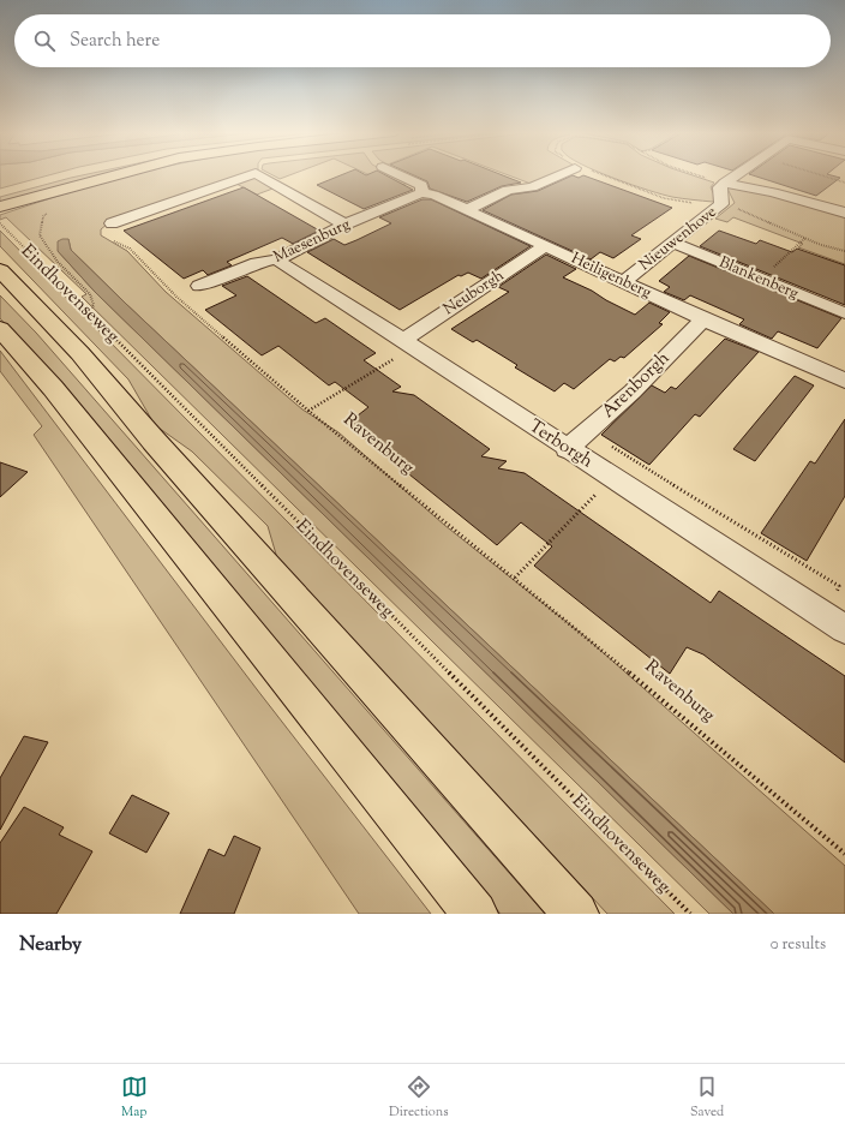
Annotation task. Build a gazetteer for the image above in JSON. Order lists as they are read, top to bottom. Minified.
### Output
{"streets":{"main road":["Eindhovenseweg"],"street":["Nieuwenhove","Maesenburg","Heiligenberg","Blankenberg","Neuborgh","Arenborgh","Terborgh"],"path":["Ravenburg"]},"crossings":[["Nieuwenhove","Heiligenberg"],["Nieuwenhove","Blankenberg"],["Maesenburg","Heiligenberg"],["Maesenburg","Terborgh"],["Heiligenberg","Neuborgh"],["Heiligenberg","Arenborgh"],["Neuborgh","Terborgh"],["Arenborgh","Terborgh"]],"page":{"search":"Search here","heading":["Nearby","0 results"],"nav":["Map","Directions","Saved"]}}
